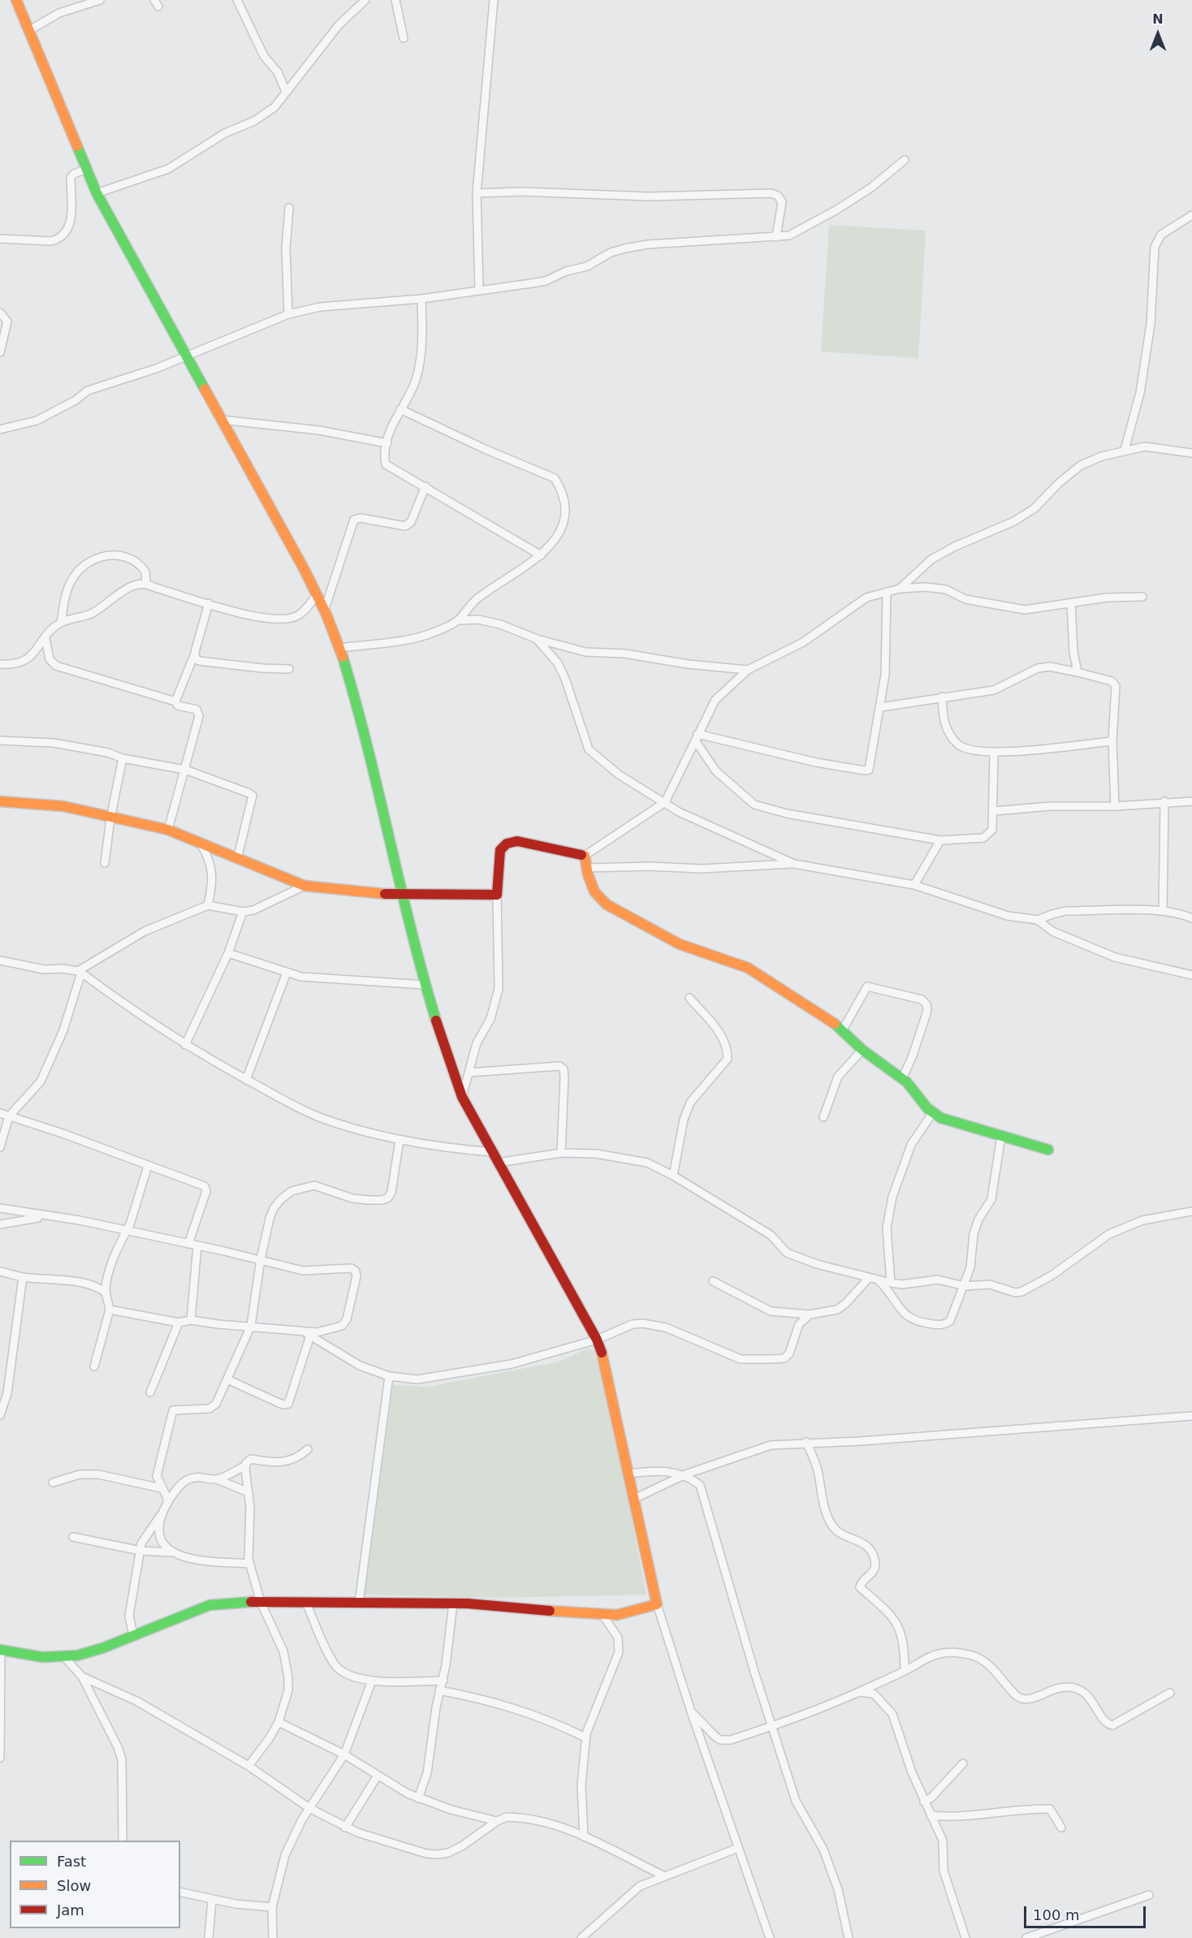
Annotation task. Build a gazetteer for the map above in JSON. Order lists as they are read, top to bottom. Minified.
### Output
{"legend":["Fast","Slow","Jam"],"scale_bar":"100 m","north":"top"}
